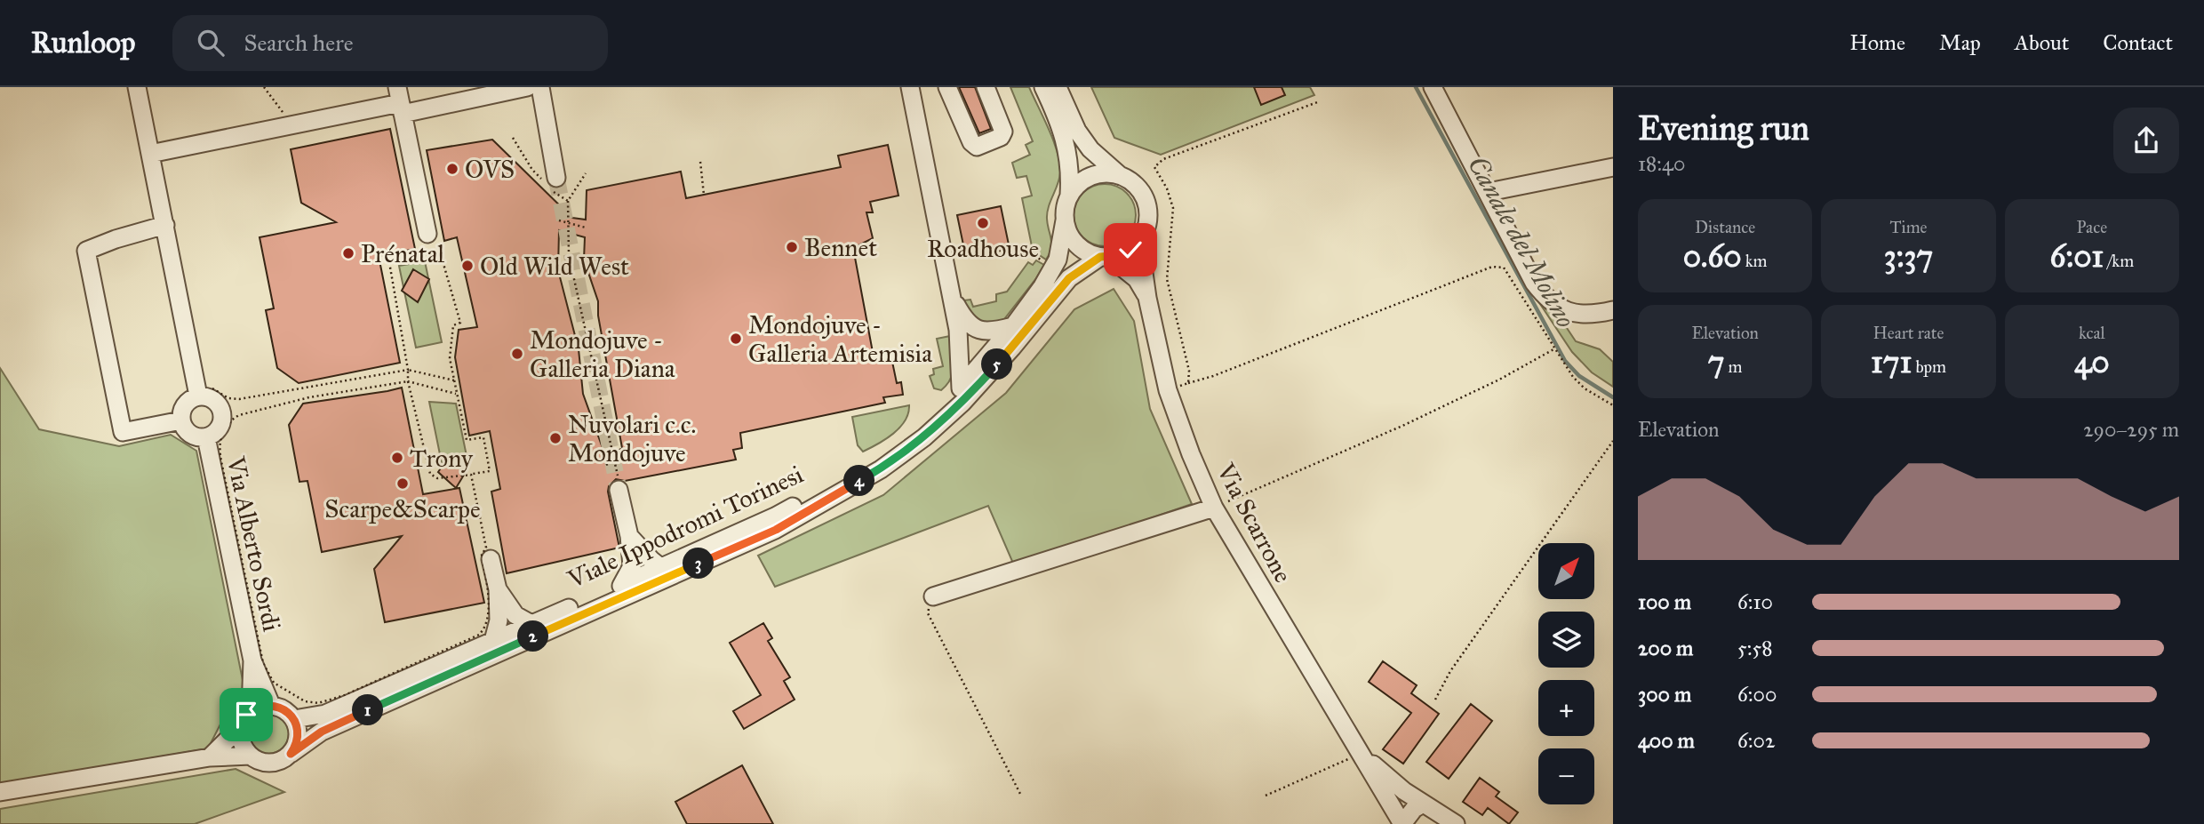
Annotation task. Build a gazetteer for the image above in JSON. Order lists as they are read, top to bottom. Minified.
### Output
{"streets":{"street":["Via Scarrone","Viale Ippodromi Torinesi","Via Alberto Sordi"]},"crossings":[["Via Scarrone","Viale Ippodromi Torinesi"],["Viale Ippodromi Torinesi","Via Alberto Sordi"]],"water":["Canale del Molino"],"places":["OVS","Roadhouse","Bennet","Prénatal","Old Wild West","Mondojuve - Galleria Artemisia","Mondojuve - Galleria Diana","Nuvolari c.c. Mondojuve","Trony","Scarpe&Scarpe"],"north":"top right","page":{"header":"Runloop","search":"Search here","nav":["Home","Map","About","Contact"],"heading":["Evening run","18:40"],"stats":[["Distance","0.60 km"],["Time","3:37"],["Pace","6:01 /km"],["Elevation","7 m"],["Heart rate","171 bpm"],["kcal","40"]],"pins":["5","4","3","2","1"],"chart":["Elevation","290–295 m"],"map_buttons":["+","−"],"list":[{"name":"100 m","note":"6:10"},{"name":"200 m","note":"5:58"},{"name":"300 m","note":"6:00"},{"name":"400 m","note":"6:02"}]}}
